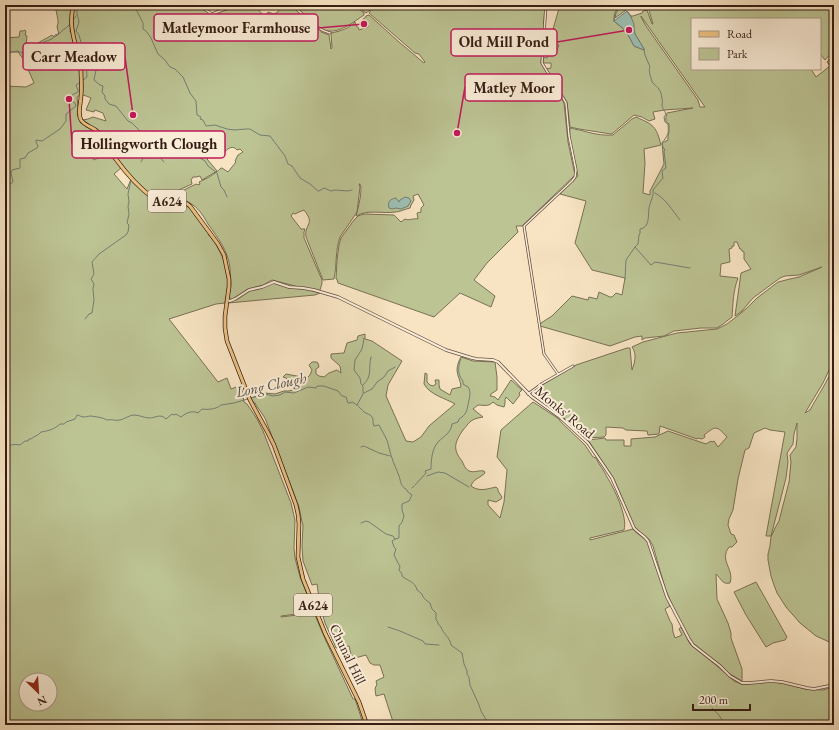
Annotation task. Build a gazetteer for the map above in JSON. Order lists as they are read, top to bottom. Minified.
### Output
{"streets":{"main road":["A624","Chunal Hill"],"street":["Monks' Road"]},"crossings":[["A624","Monks' Road"],["A624","Chunal Hill"],["Monks' Road","Chunal Hill"]],"water":["Long Clough"],"places":["Matleymoor Farmhouse","Old Mill Pond","Hollingworth Clough","Carr Meadow","Matley Moor"],"legend":["Road","Park"],"scale_bar":"200 m","north":"bottom right"}
